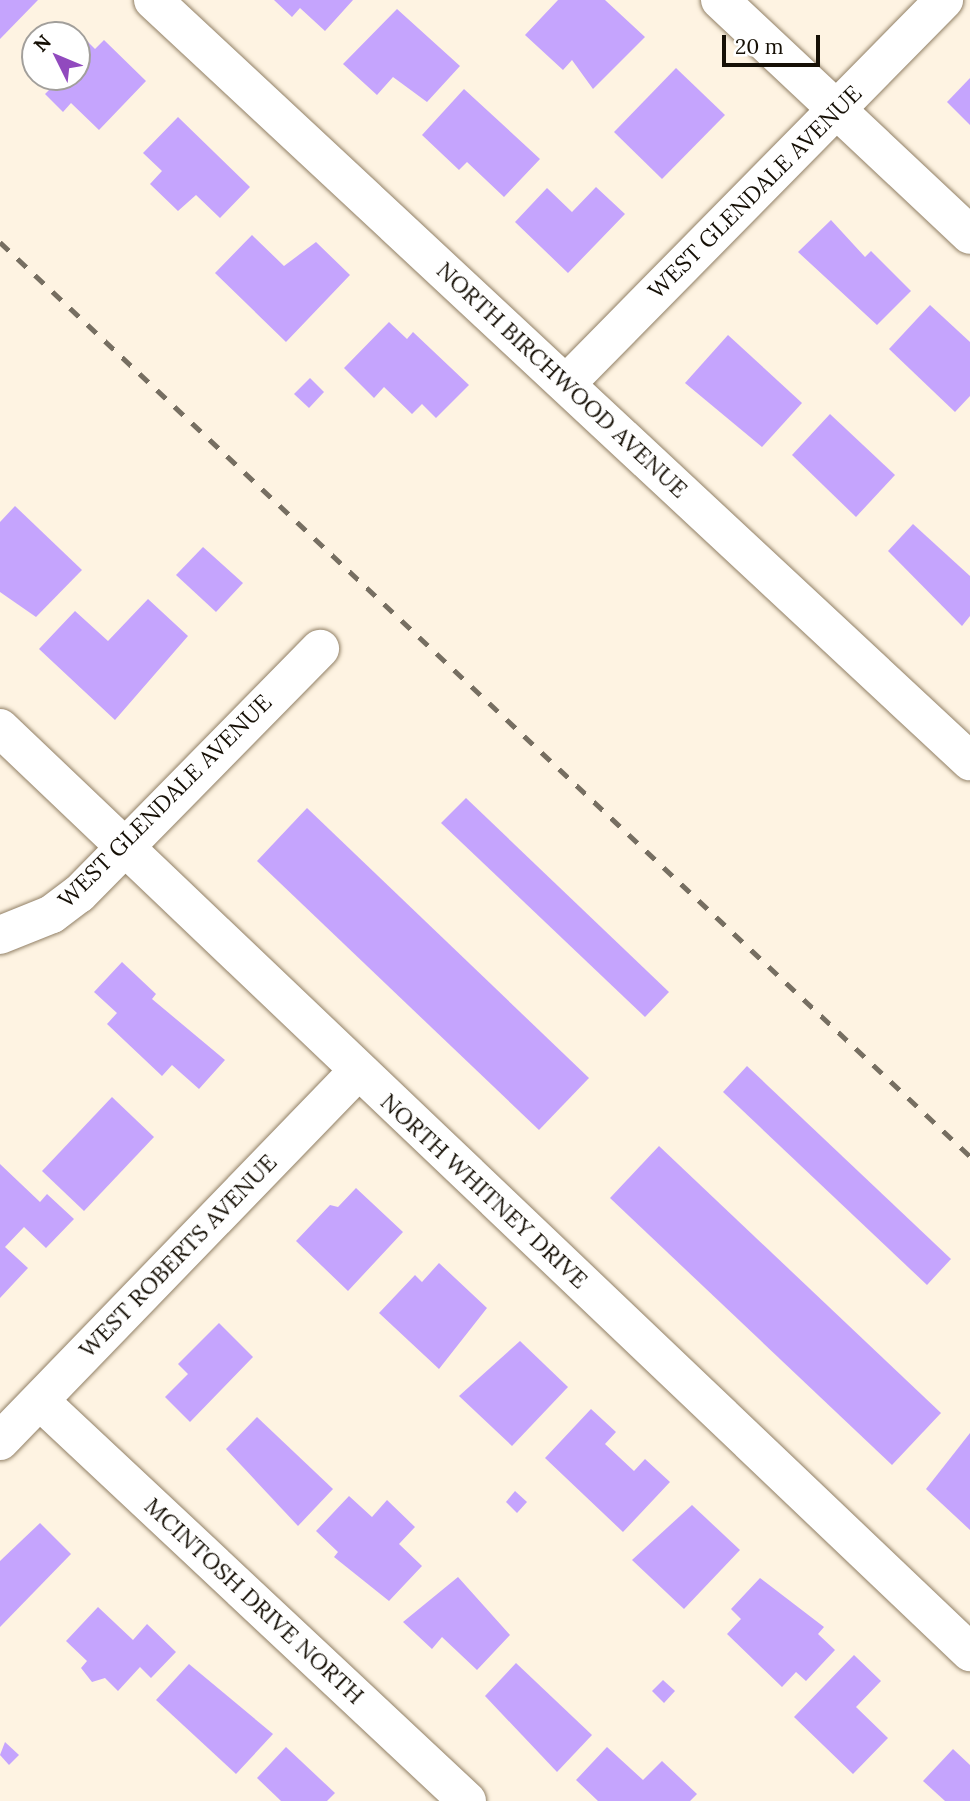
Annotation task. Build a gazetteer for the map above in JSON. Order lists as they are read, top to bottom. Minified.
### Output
{"streets":{"street":["WEST GLENDALE AVENUE","NORTH BIRCHWOOD AVENUE","NORTH WHITNEY DRIVE","WEST ROBERTS AVENUE","MCINTOSH DRIVE NORTH"]},"crossings":[["WEST GLENDALE AVENUE","NORTH BIRCHWOOD AVENUE"],["WEST GLENDALE AVENUE","NORTH WHITNEY DRIVE"],["NORTH WHITNEY DRIVE","WEST ROBERTS AVENUE"],["WEST ROBERTS AVENUE","MCINTOSH DRIVE NORTH"]],"scale_bar":"20 m","north":"top left"}
